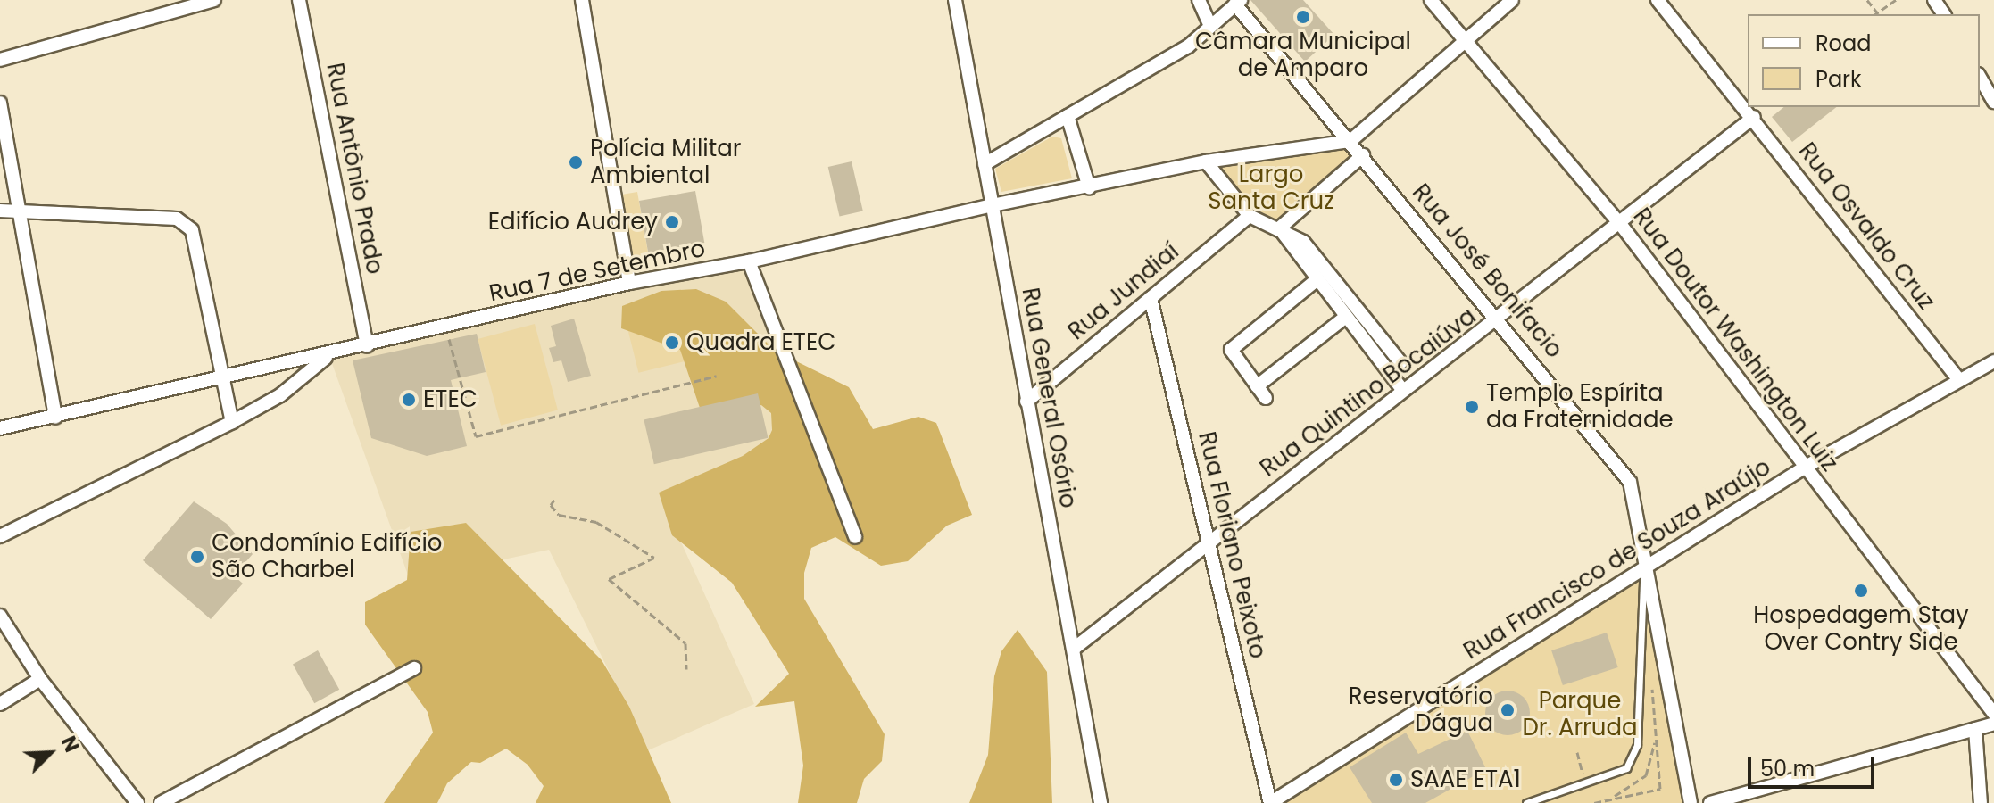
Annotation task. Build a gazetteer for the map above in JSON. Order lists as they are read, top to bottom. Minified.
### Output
{"streets":{"street":["Rua Antônio Prado","Rua Osvaldo Cruz","Rua 7 de Setembro","Rua José Bonifacio","Rua Jundiaí","Rua Doutor Washington Luiz","Rua Quintino Bocaiúva","Rua General Osório","Rua Floriano Peixoto","Rua Francisco de Souza Araújo"]},"crossings":[["Rua Antônio Prado","Rua 7 de Setembro"],["Rua Osvaldo Cruz","Rua Quintino Bocaiúva"],["Rua Osvaldo Cruz","Rua Francisco de Souza Araújo"],["Rua 7 de Setembro","Rua General Osório"],["Rua José Bonifacio","Rua Quintino Bocaiúva"],["Rua José Bonifacio","Rua Francisco de Souza Araújo"],["Rua Jundiaí","Rua General Osório"],["Rua Jundiaí","Rua Floriano Peixoto"],["Rua Doutor Washington Luiz","Rua Quintino Bocaiúva"],["Rua Doutor Washington Luiz","Rua Francisco de Souza Araújo"],["Rua Quintino Bocaiúva","Rua General Osório"],["Rua Quintino Bocaiúva","Rua Floriano Peixoto"],["Rua Floriano Peixoto","Rua Francisco de Souza Araújo"]],"parks":["Largo Santa Cruz","Parque Dr. Arruda"],"places":["Câmara Municipal de Amparo","Polícia Militar Ambiental","Edifício Audrey","Quadra ETEC","ETEC","Templo Espírita da Fraternidade","Condomínio Edifício São Charbel","Hospedagem Stay Over Contry Side","Reservatório Dágua","SAAE ETA1"],"legend":["Road","Park"],"scale_bar":"50 m","north":"top right"}
